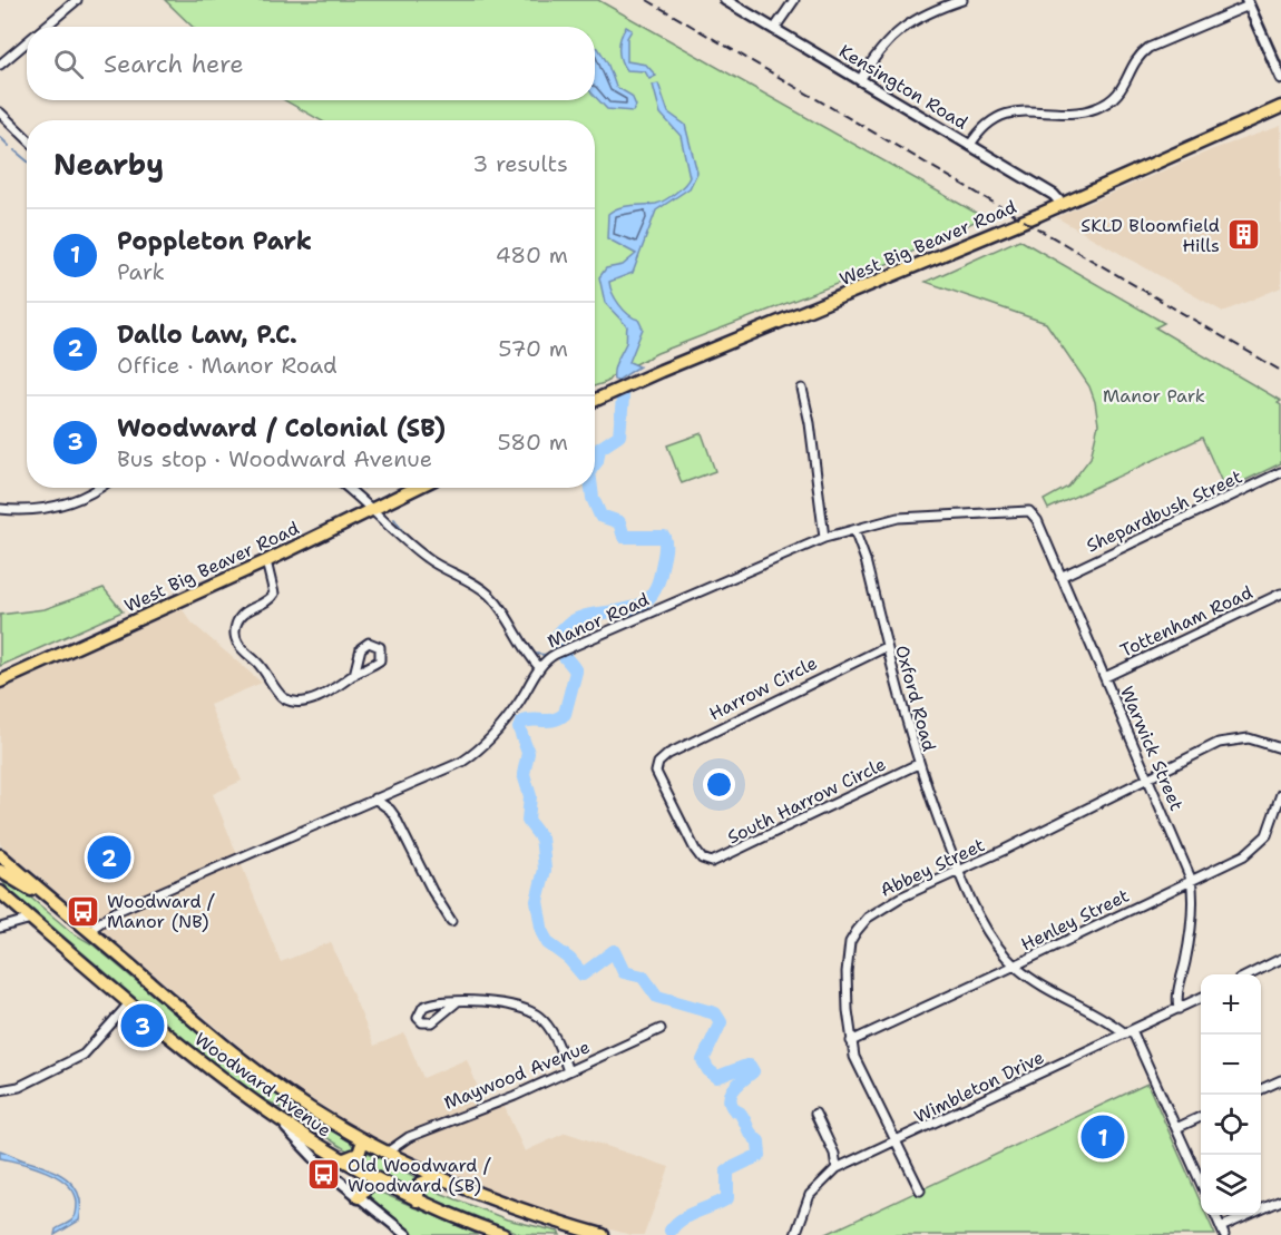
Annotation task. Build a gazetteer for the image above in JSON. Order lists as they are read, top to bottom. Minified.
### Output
{"streets":{"main road":["West Big Beaver Road","Woodward Avenue"],"street":["Kensington Road","Shepardbush Street","Manor Road","Tottenham Road","Harrow Circle","Oxford Road","Warwick Street","South Harrow Circle","Abbey Street","Henley Street","Maywood Avenue","Wimbleton Drive"]},"crossings":[["Kensington Road","West Big Beaver Road"],["Shepardbush Street","Warwick Street"],["Manor Road","Oxford Road"],["Manor Road","Warwick Street"],["Manor Road","Woodward Avenue"],["Tottenham Road","Warwick Street"],["Harrow Circle","Oxford Road"],["Harrow Circle","South Harrow Circle"],["Oxford Road","South Harrow Circle"],["Oxford Road","Abbey Street"],["Oxford Road","Henley Street"],["Oxford Road","Wimbleton Drive"],["Warwick Street","Abbey Street"],["Warwick Street","Henley Street"],["Warwick Street","Wimbleton Drive"],["Abbey Street","Henley Street"],["Abbey Street","Wimbleton Drive"],["Maywood Avenue","Woodward Avenue"]],"parks":["Manor Park"],"places":{"building":["SKLD Bloomfield Hills"],"bus stop":["Woodward / Manor (NB)","Old Woodward / Woodward (SB)"]},"page":{"search":"Search here","heading":["Nearby","3 results"],"list":[{"mark":"1","name":"Poppleton Park","note":"Park","value":"480 m"},{"mark":"2","name":"Dallo Law, P.C.","note":"Office · Manor Road","value":"570 m"},{"mark":"3","name":"Woodward / Colonial (SB)","note":"Bus stop · Woodward Avenue","value":"580 m"}],"pins":["2","3","1"],"map_buttons":["+","−"]}}
